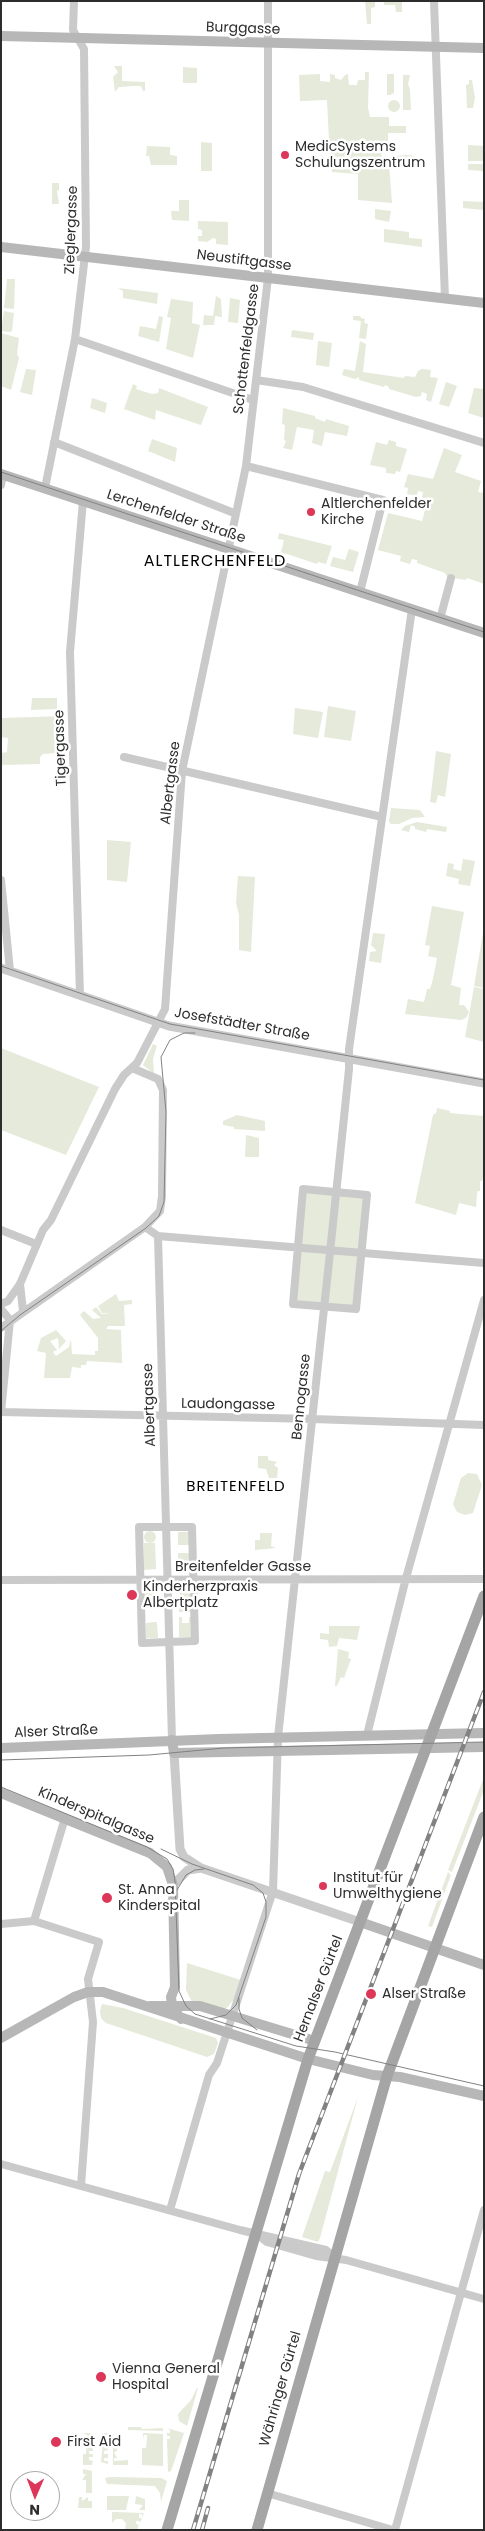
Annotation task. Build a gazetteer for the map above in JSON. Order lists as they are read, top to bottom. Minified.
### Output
{"streets":{"main road":["Burggasse","Neustiftgasse","Lerchenfelder Straße","Alser Straße","Kinderspitalgasse","Hernalser Gürtel","Währinger Gürtel"],"street":["Zieglergasse","Schottenfeldgasse","Tigergasse","Albertgasse","Josefstädter Straße","Bennogasse","Laudongasse","Breitenfelder Gasse"]},"crossings":[["Burggasse","Zieglergasse"],["Burggasse","Schottenfeldgasse"],["Zieglergasse","Neustiftgasse"],["Zieglergasse","Lerchenfelder Straße"],["Neustiftgasse","Schottenfeldgasse"],["Schottenfeldgasse","Lerchenfelder Straße"],["Schottenfeldgasse","Albertgasse"],["Lerchenfelder Straße","Tigergasse"],["Lerchenfelder Straße","Albertgasse"],["Lerchenfelder Straße","Bennogasse"],["Tigergasse","Josefstädter Straße"],["Albertgasse","Josefstädter Straße"],["Albertgasse","Laudongasse"],["Albertgasse","Breitenfelder Gasse"],["Albertgasse","Alser Straße"],["Josefstädter Straße","Bennogasse"],["Bennogasse","Laudongasse"],["Bennogasse","Breitenfelder Gasse"],["Bennogasse","Alser Straße"],["Alser Straße","Hernalser Gürtel"],["Hernalser Gürtel","Währinger Gürtel"]],"districts":["ALTLERCHENFELD","BREITENFELD"],"places":["MedicSystems Schulungszentrum","Altlerchenfelder Kirche","Kinderherzpraxis Albertplatz","Institut für Umwelthygiene","St. Anna Kinderspital","Alser Straße","Vienna General Hospital","First Aid"],"north":"bottom"}
